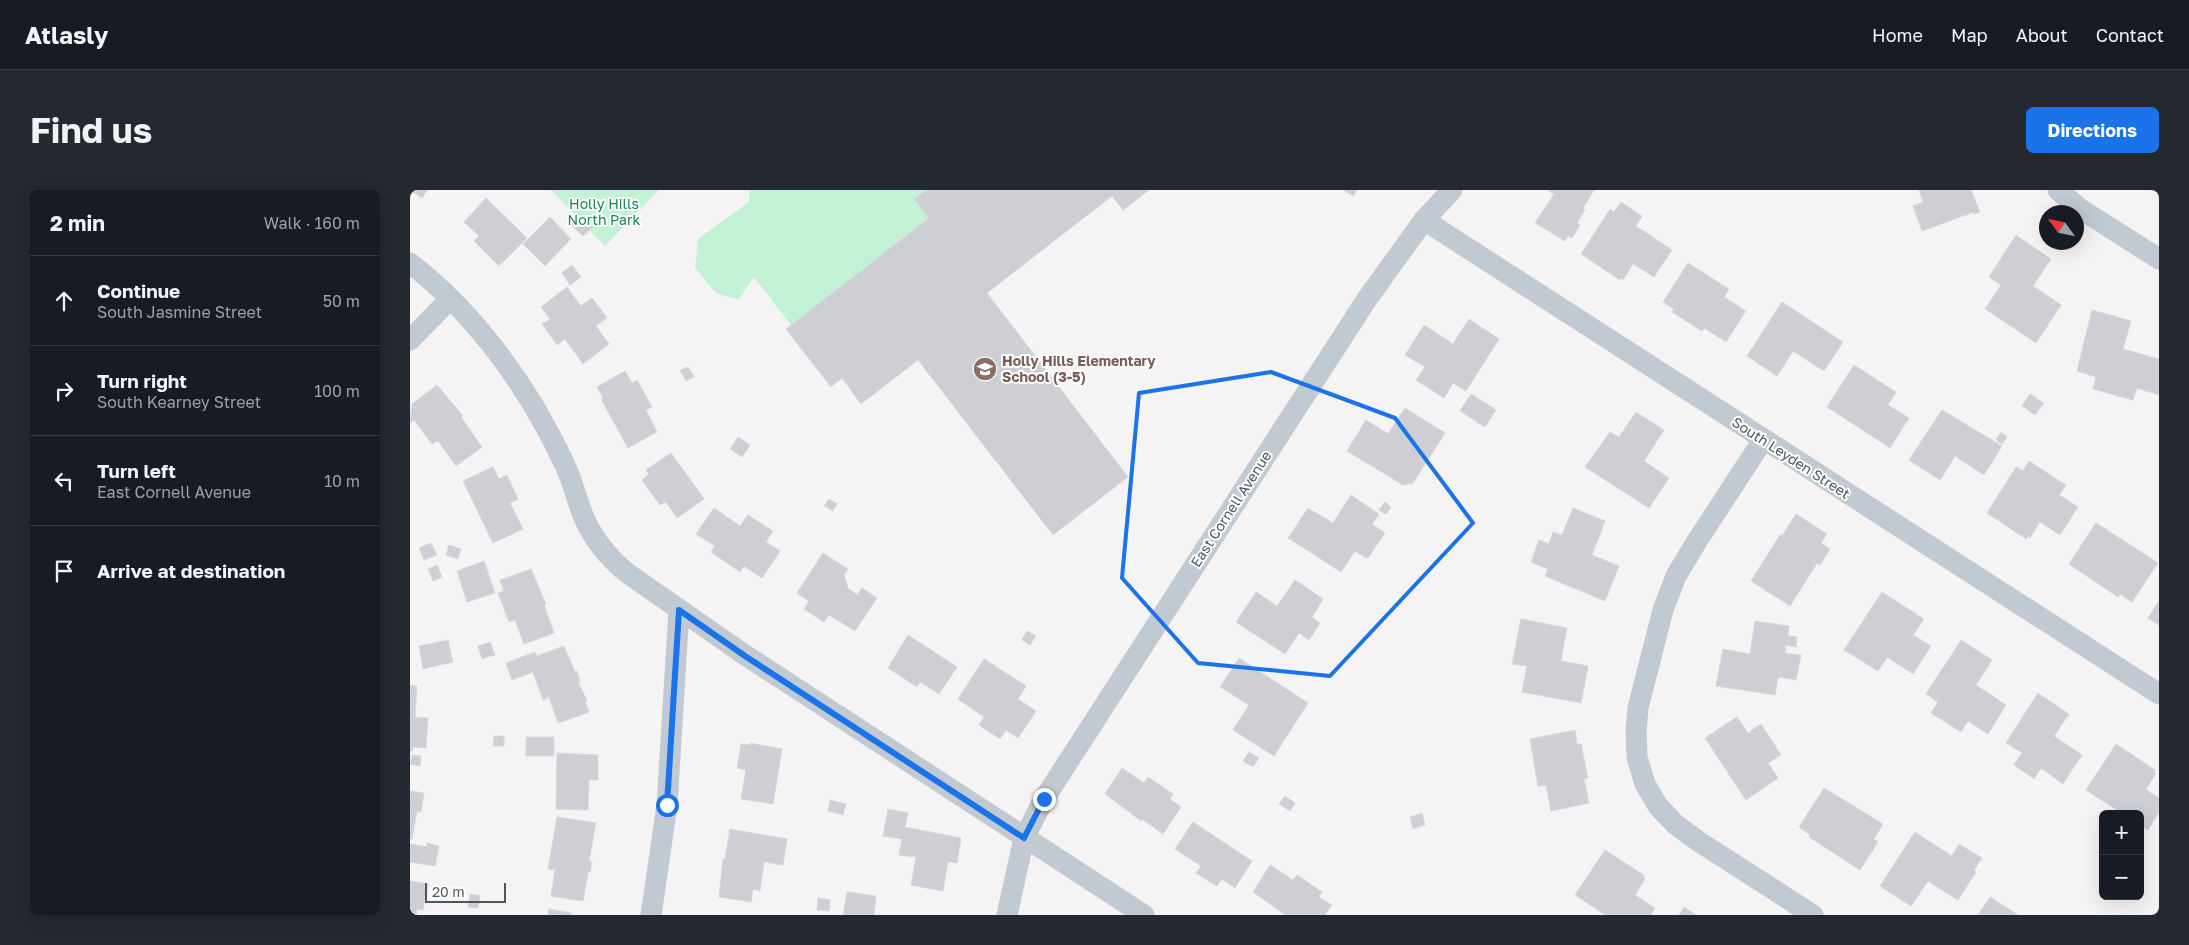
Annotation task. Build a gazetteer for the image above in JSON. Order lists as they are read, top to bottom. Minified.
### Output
{"streets":{"street":["South Leyden Street","East Cornell Avenue"]},"crossings":[["South Leyden Street","East Cornell Avenue"]],"parks":["Holly Hills North Park"],"places":{"school or university":["Holly Hills Elementary School (3-5)"]},"scale_bar":"20 m","north":"top left","page":{"header":"Atlasly","nav":["Home","Map","About","Contact"],"buttons":"Directions","title":"Find us","heading":["2 min","Walk · 160 m"],"list":[["Continue","South Jasmine Street","50 m"],["Turn right","South Kearney Street","100 m"],["Turn left","East Cornell Avenue","10 m"],"Arrive at destination"],"map_buttons":["+","−"],"scale":"20 m"}}
